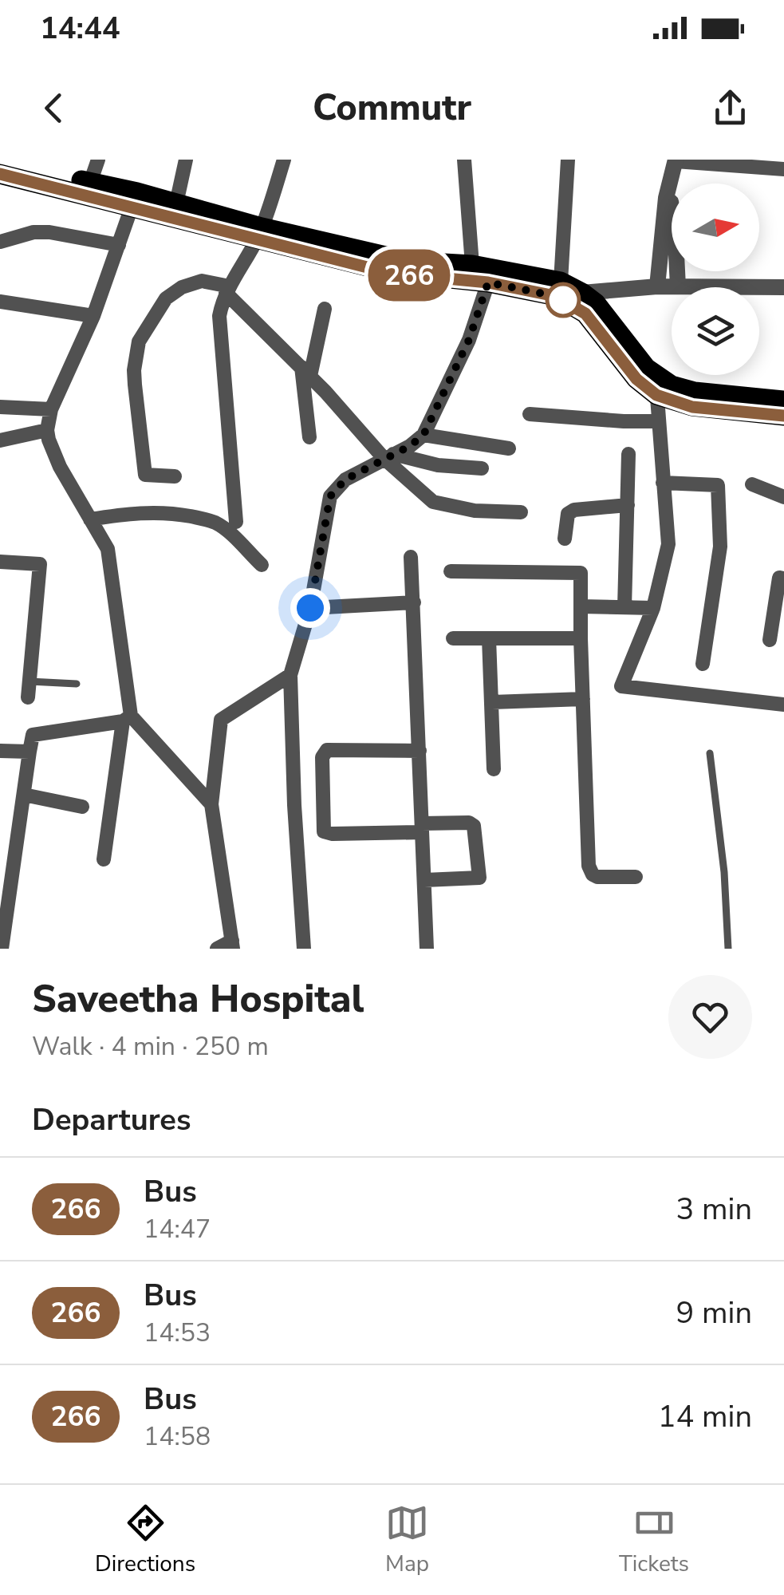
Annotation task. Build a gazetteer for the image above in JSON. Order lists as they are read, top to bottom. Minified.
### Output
{"lines":["bus line 266"],"north":"right","page":{"status":"14:44","header":"Commutr","on_map":"266","heading":[["Saveetha Hospital","Walk · 4 min · 250 m"],"Departures"],"list":[{"mark":"266","name":"Bus","note":"14:47","value":"3 min"},{"mark":"266","name":"Bus","note":"14:53","value":"9 min"},{"mark":"266","name":"Bus","note":"14:58","value":"14 min"}],"tabs":["Directions","Map","Tickets"]}}
